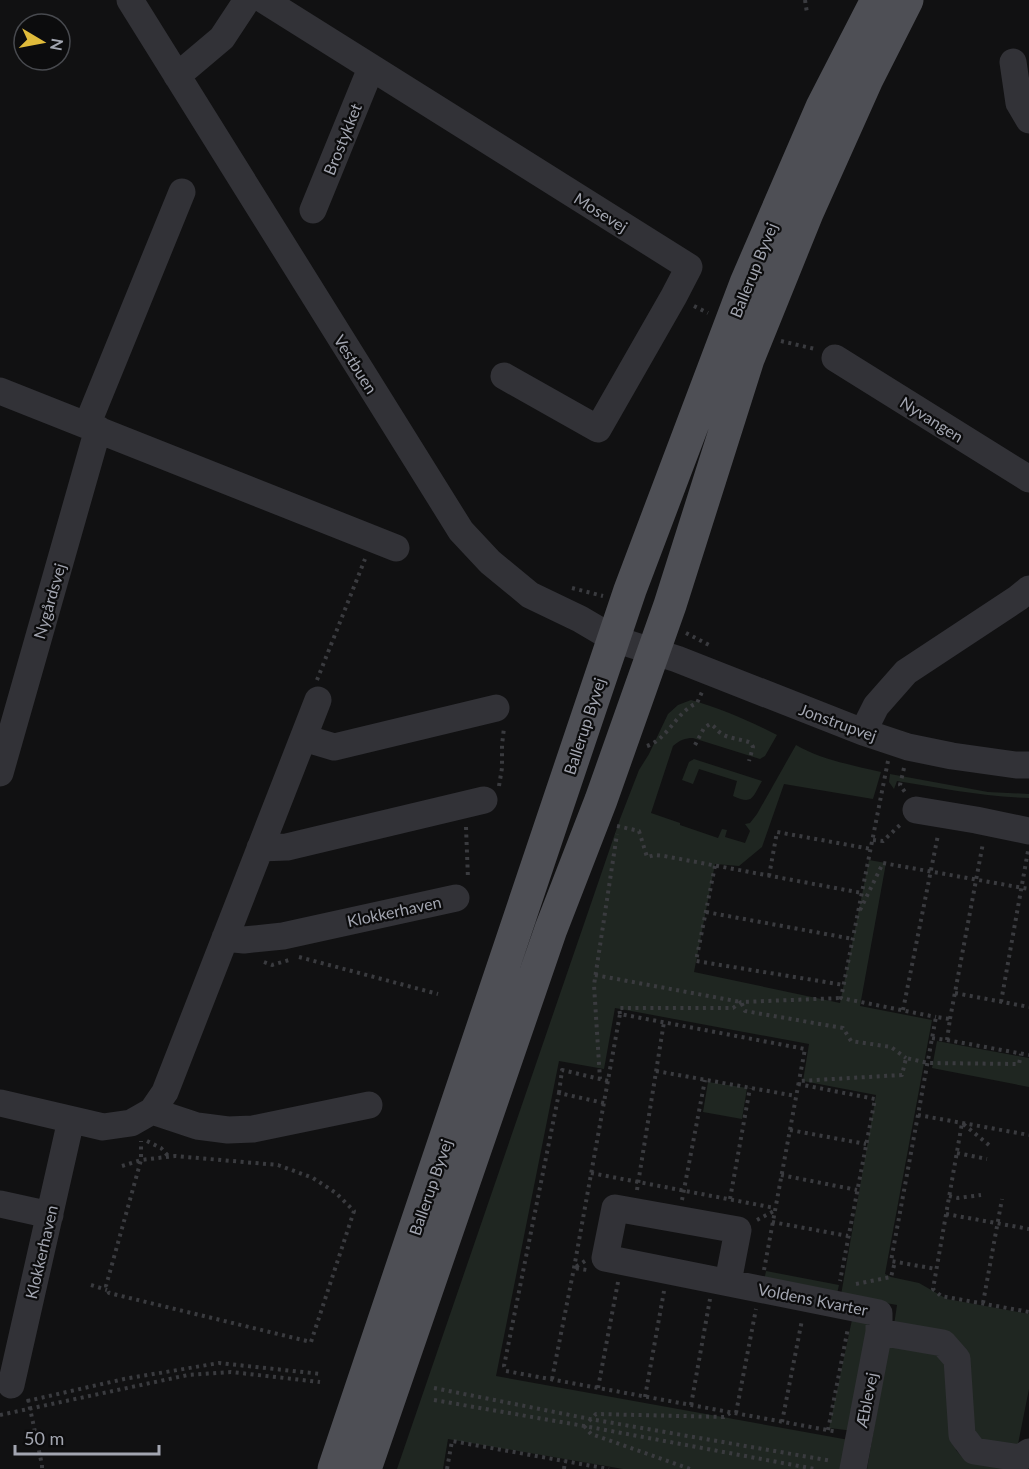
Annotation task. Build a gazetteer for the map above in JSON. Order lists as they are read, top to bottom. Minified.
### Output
{"streets":{"main road":["Ballerup Byvej"],"street":["Brostykket","Mosevej","Vestbuen","Nyvangen","Nygårdsvej","Jonstrupvej","Klokkerhaven","Voldens Kvarter","Æblevej"]},"crossings":[["Brostykket","Mosevej"],["Ballerup Byvej","Vestbuen"],["Ballerup Byvej","Jonstrupvej"],["Vestbuen","Jonstrupvej"],["Voldens Kvarter","Æblevej"]],"scale_bar":"50 m","north":"right"}
